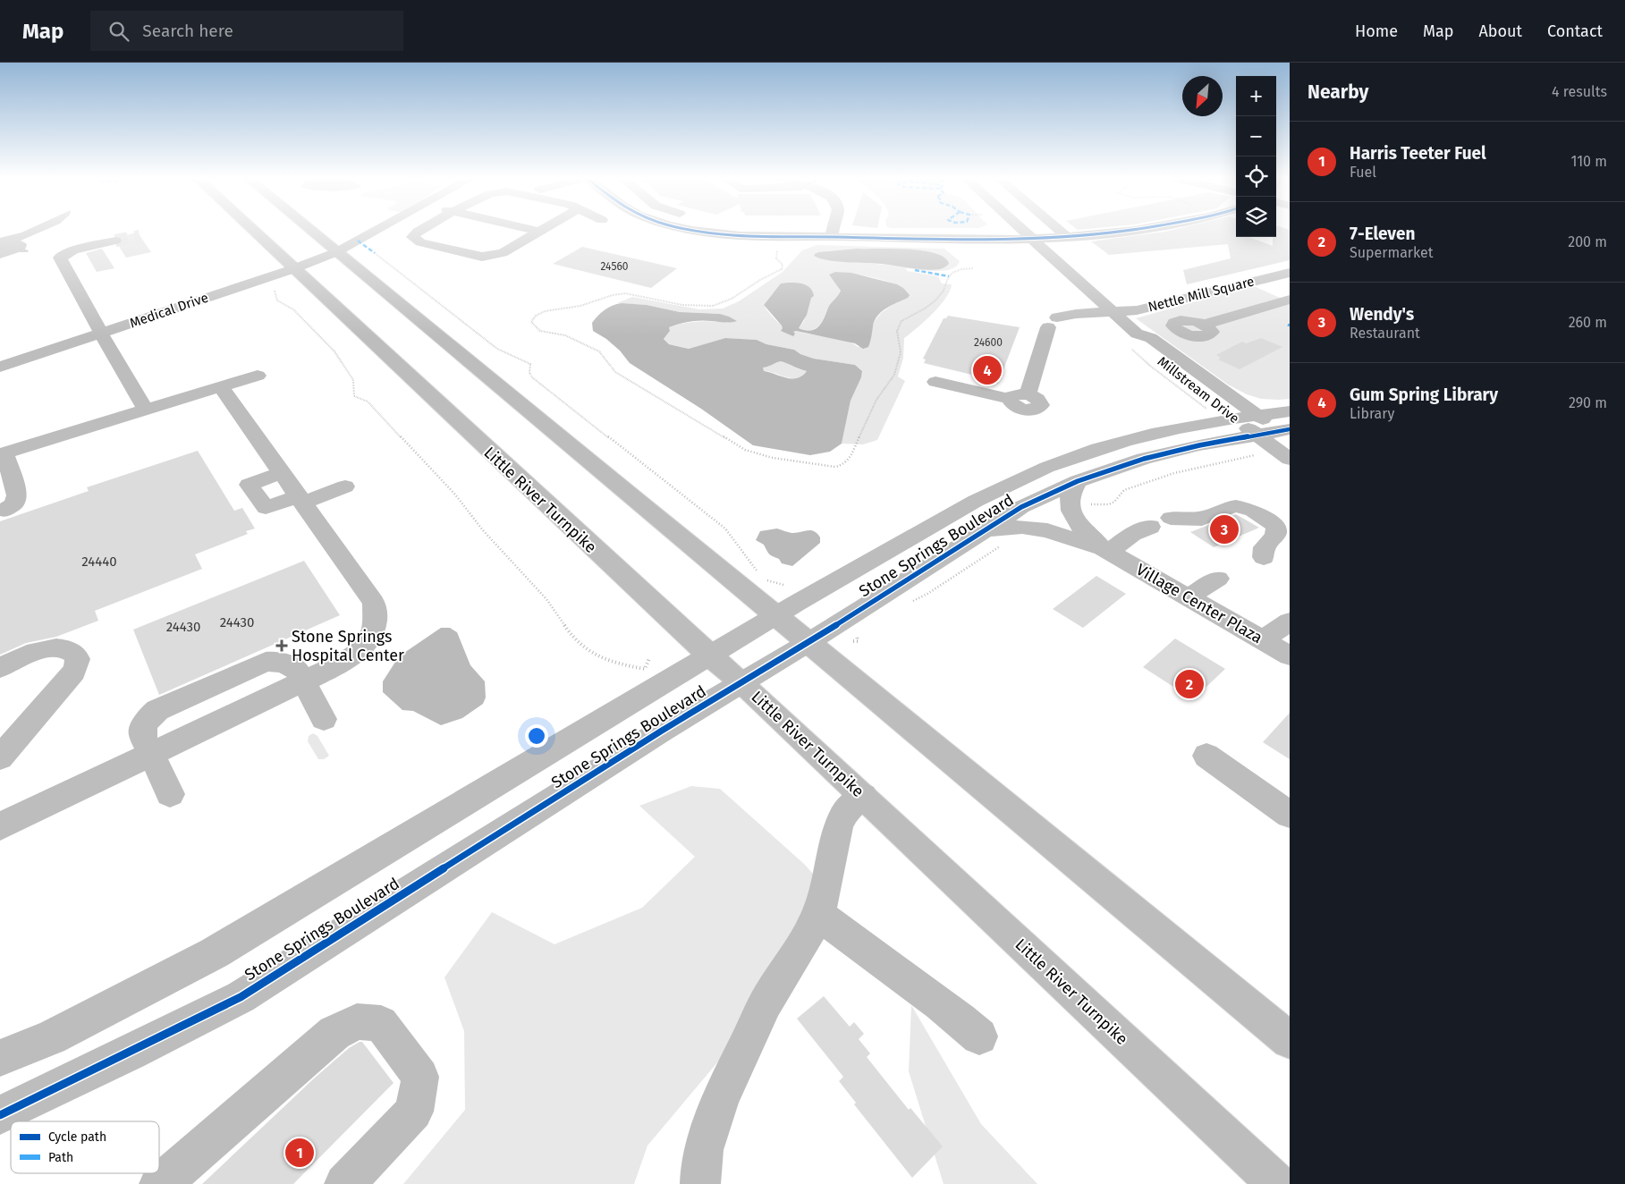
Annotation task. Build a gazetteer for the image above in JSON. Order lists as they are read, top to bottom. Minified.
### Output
{"streets":{"main road":["Nettle Mill Square","Medical Drive","Millstream Drive","Little River Turnpike","Stone Springs Boulevard","Village Center Plaza"]},"crossings":[["Nettle Mill Square","Millstream Drive"],["Medical Drive","Little River Turnpike"],["Millstream Drive","Stone Springs Boulevard"],["Little River Turnpike","Stone Springs Boulevard"]],"places":{"health":["Stone Springs Hospital Center"]},"house_numbers":["24560","24600","24440","24430","24430"],"legend":["Cycle path","Path"],"north":"bottom left","page":{"header":"Map","search":"Search here","nav":["Home","Map","About","Contact"],"heading":["Nearby","4 results"],"map_buttons":["+","−"],"list":[{"mark":"1","name":"Harris Teeter Fuel","note":"Fuel","value":"110 m"},{"mark":"2","name":"7-Eleven","note":"Supermarket","value":"200 m"},{"mark":"3","name":"Wendy's","note":"Restaurant","value":"260 m"},{"mark":"4","name":"Gum Spring Library","note":"Library","value":"290 m"}],"pins":["4","3","2","1"]}}
